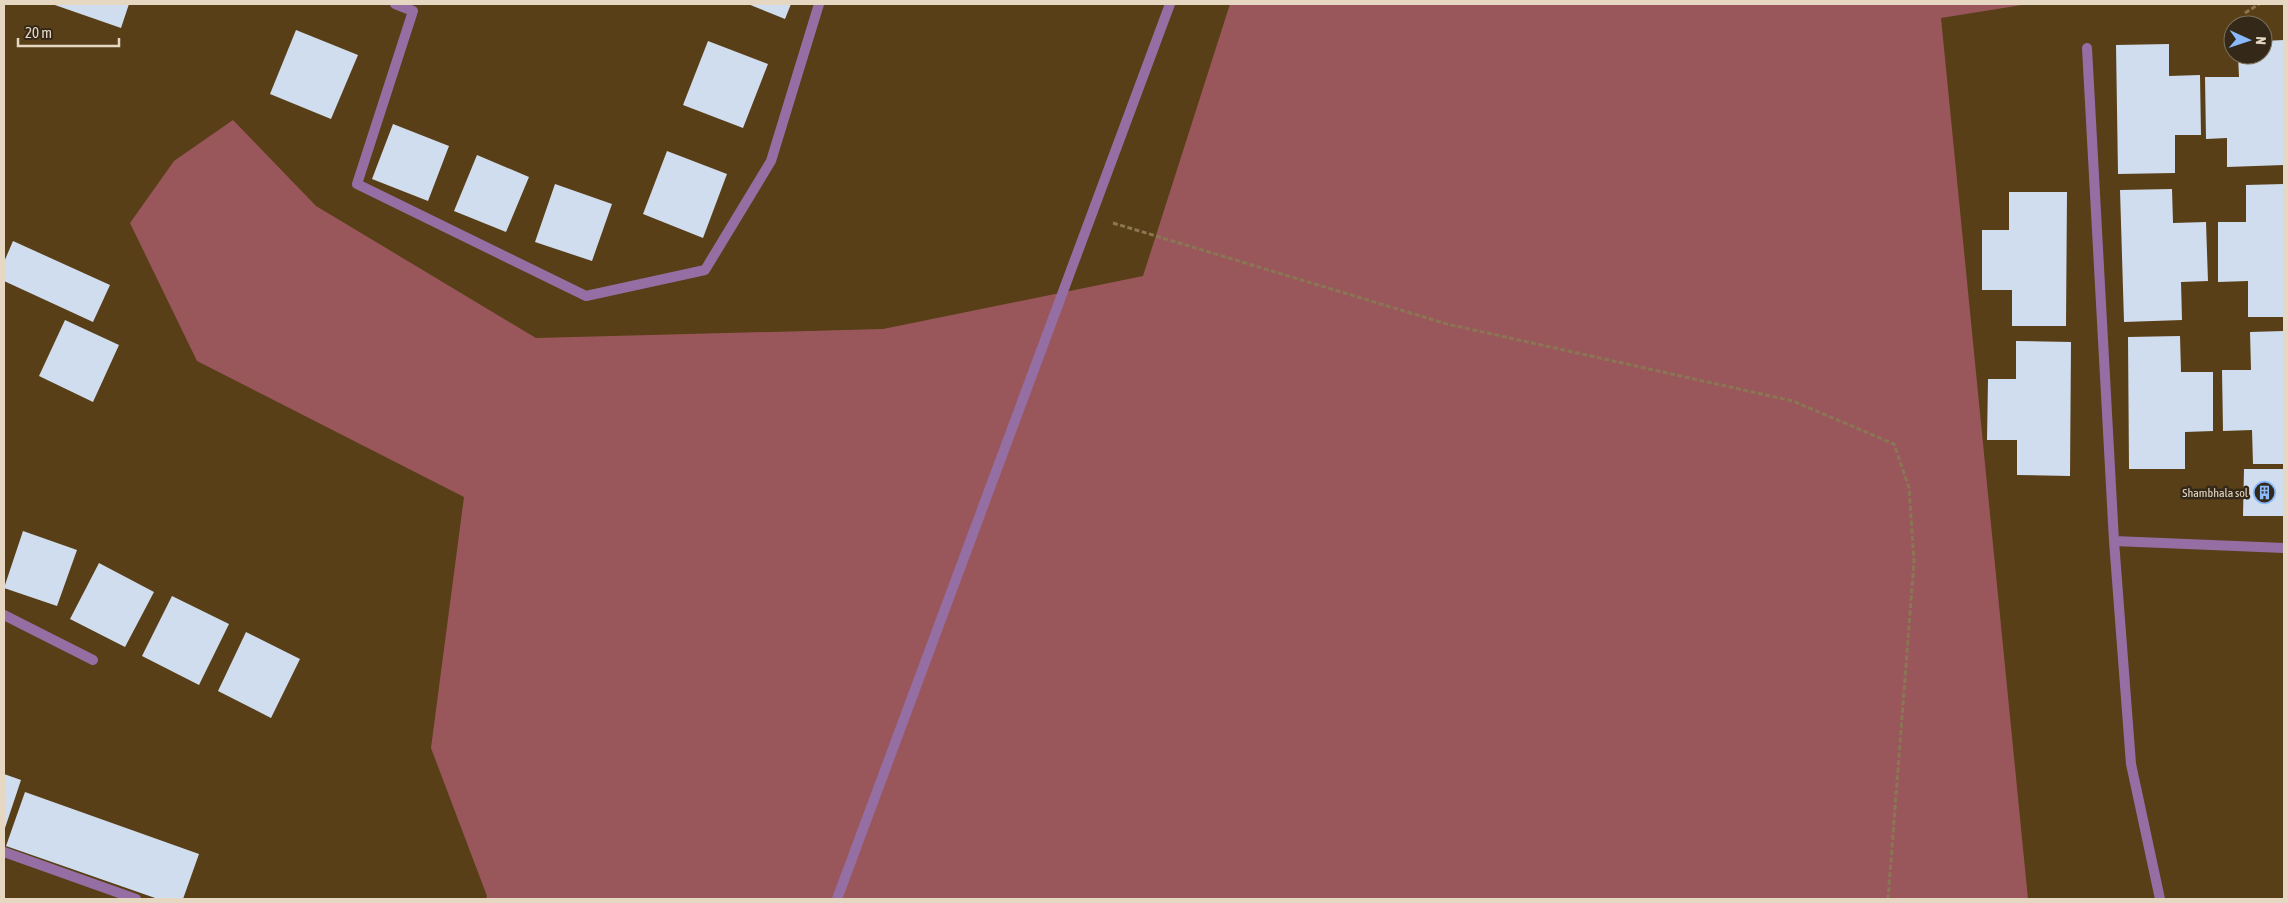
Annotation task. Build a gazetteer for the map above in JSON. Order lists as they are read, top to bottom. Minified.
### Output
{"places":{"building":["Shambhala sol"]},"scale_bar":"20 m","north":"right"}
